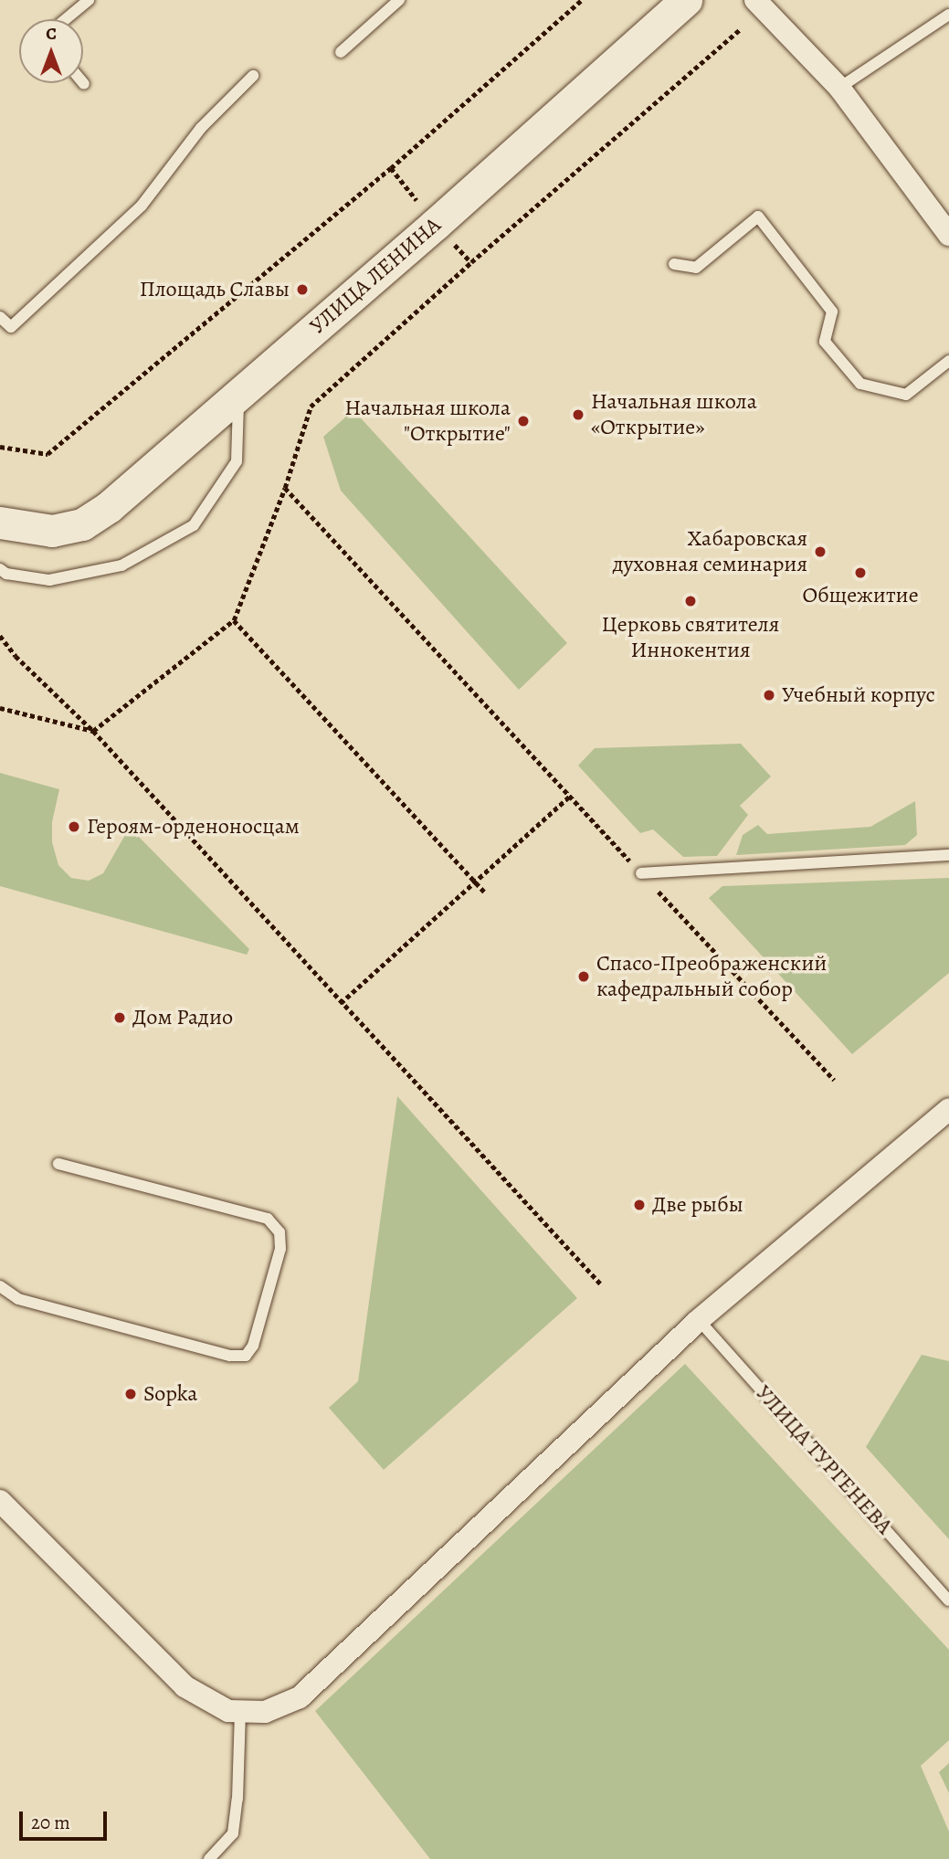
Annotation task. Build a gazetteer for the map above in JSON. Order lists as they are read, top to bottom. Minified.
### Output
{"streets":{"main road":["УЛИЦА ЛЕНИНА"],"lane":["УЛИЦА ТУРГЕНЕВА"]},"places":["Площадь Славы","Начальная школа «Открытие»","Начальная школа \"Открытие\"","Хабаровская духовная семинария","Общежитие","Церковь святителя Иннокентия","Учебный корпус","Героям-орденоносцам","Спасо-Преображенский кафедральный собор","Дом Радио","Две рыбы","Sopka"],"scale_bar":"20 m","north":"top"}
